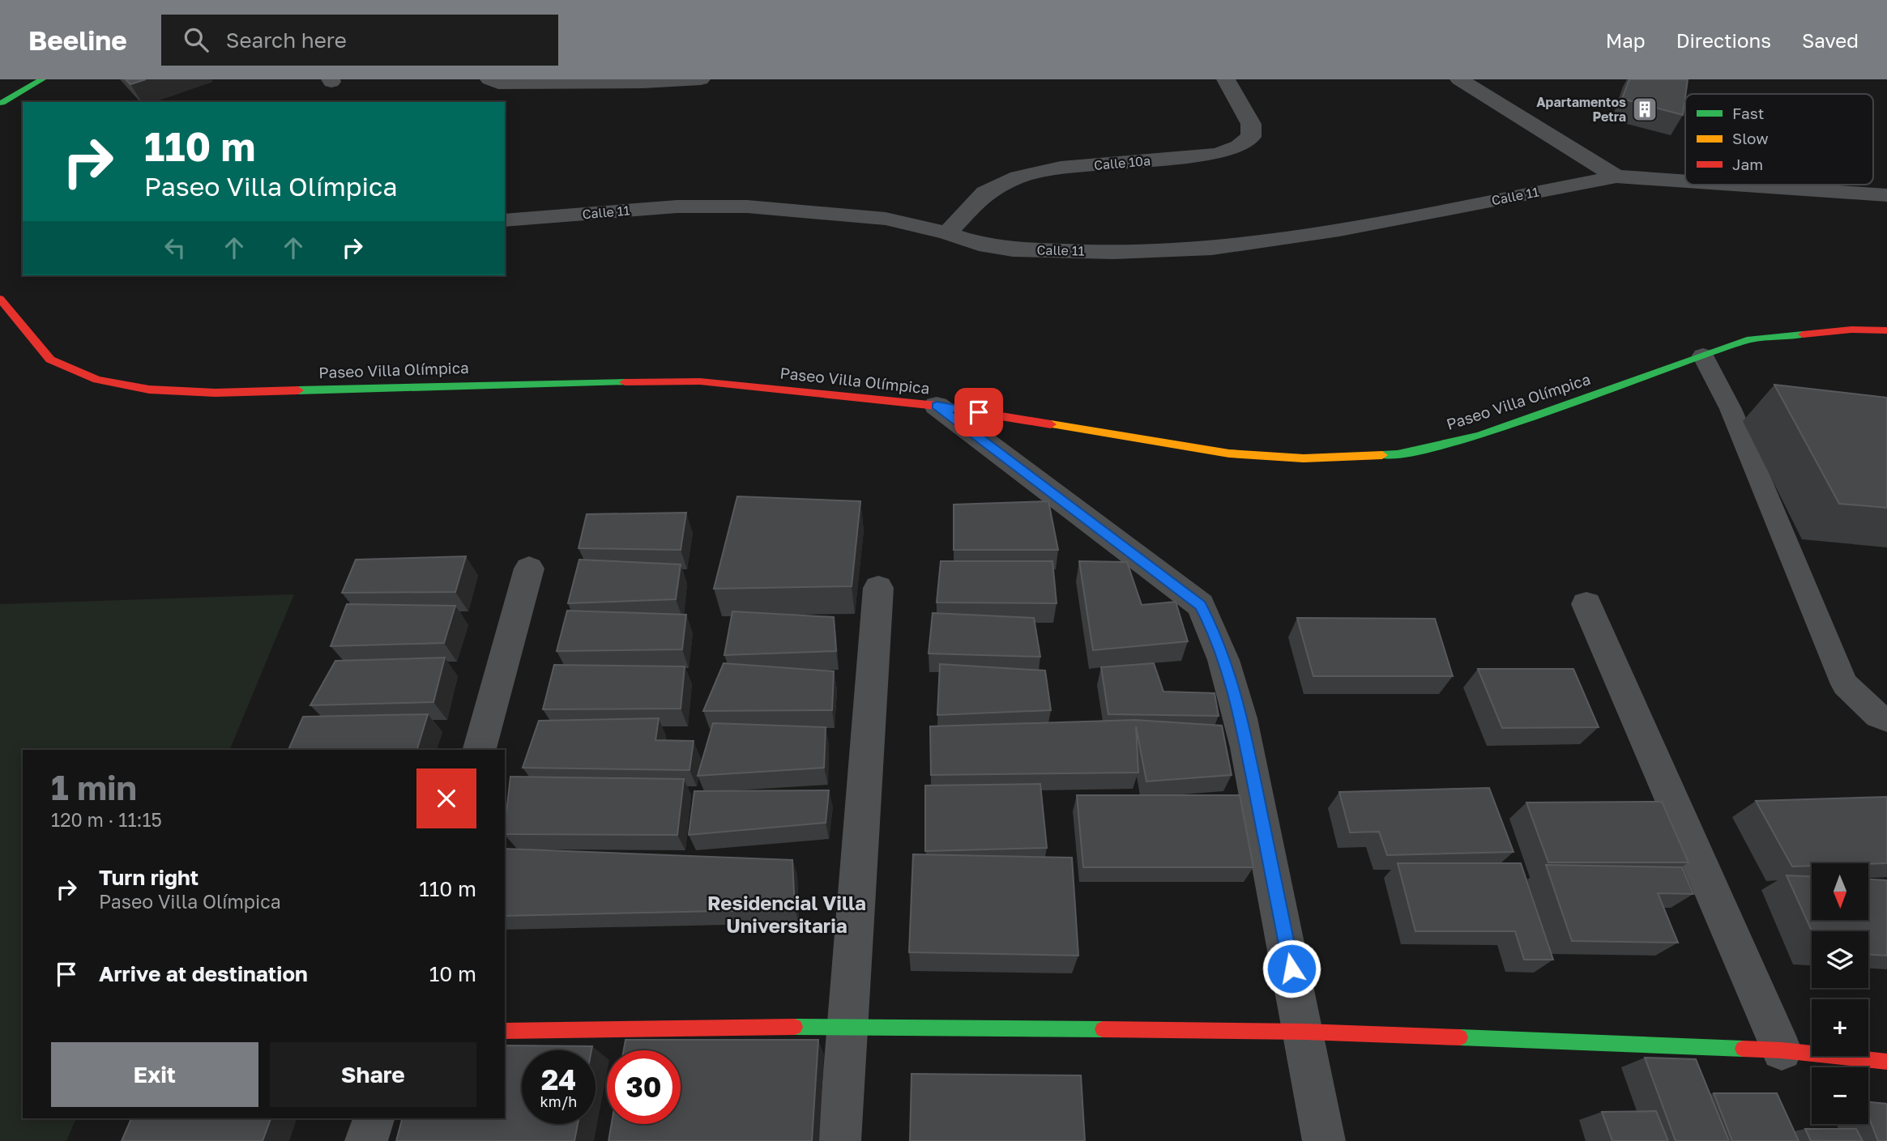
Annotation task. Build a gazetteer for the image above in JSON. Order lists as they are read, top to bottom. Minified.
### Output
{"streets":{"main road":["Paseo Villa Olímpica"],"street":["Calle 10a","Calle 11"]},"crossings":[["Calle 10a","Calle 11"]],"districts":["Residencial Villa Universitaria"],"places":{"building":["Apartamentos Petra"]},"legend":["Fast","Slow","Jam"],"north":"bottom","page":{"header":"Beeline","search":"Search here","nav":["Map","Directions","Saved"],"turn":["110 m","Paseo Villa Olímpica"],"heading":["1 min","120 m · 11:15"],"list":[{"name":"Turn right","note":"Paseo Villa Olímpica","value":"110 m"},{"name":"Arrive at destination","value":"10 m"}],"map_buttons":["+","−"],"buttons":["Exit","Share"],"speed":"24 km/h","limit":"30"}}
